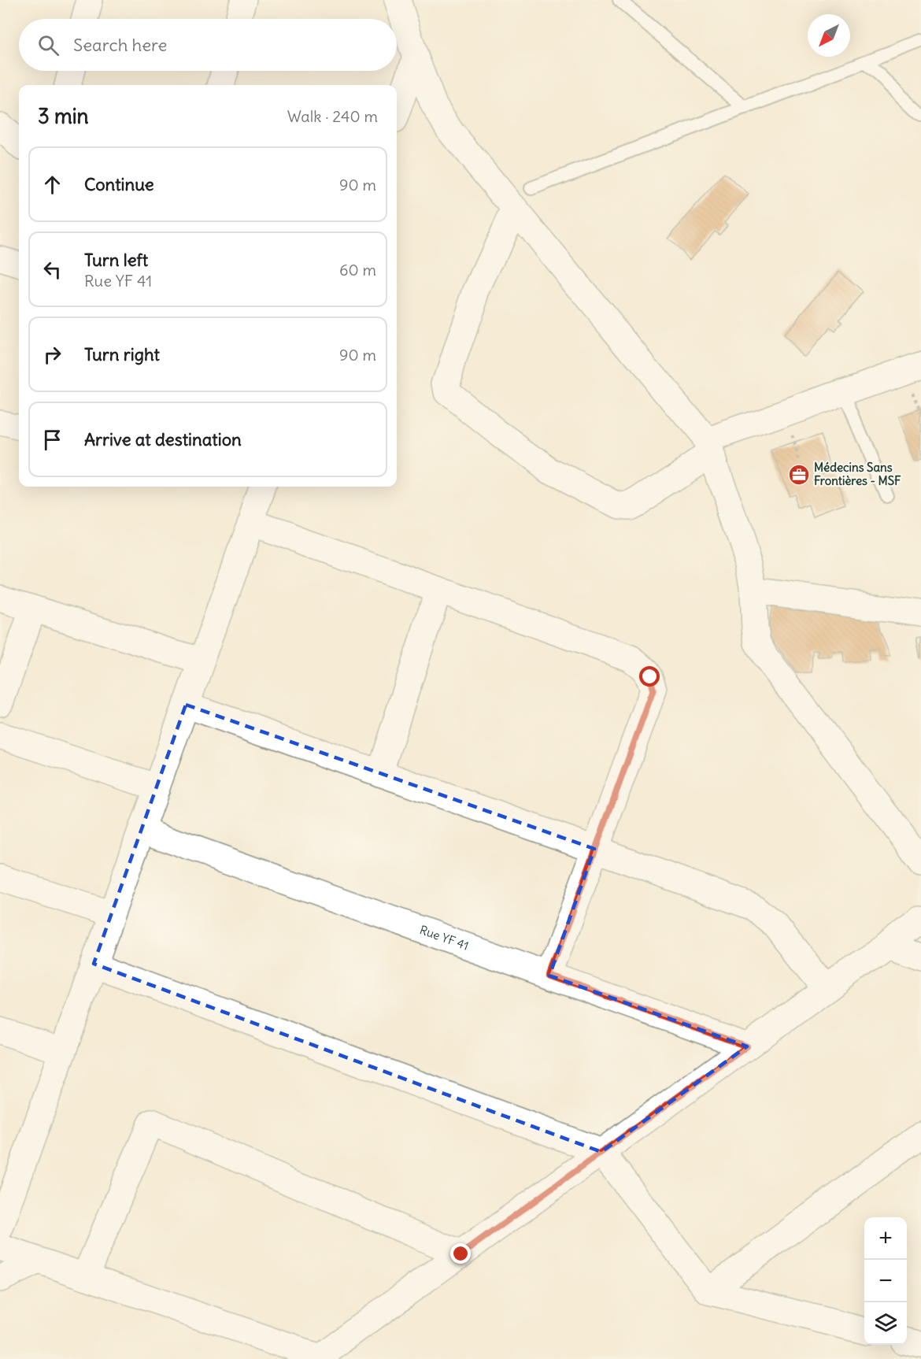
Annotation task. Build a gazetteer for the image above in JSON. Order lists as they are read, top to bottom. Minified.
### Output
{"streets":{"street":["Rue YF 41"]},"places":{"office":["Médecins Sans Frontières - MSF"]},"north":"bottom left","page":{"search":"Search here","heading":["3 min","Walk · 240 m"],"list":[["Continue","90 m"],["Turn left","Rue YF 41","60 m"],["Turn right","90 m"],"Arrive at destination"],"map_buttons":["+","−"]}}
